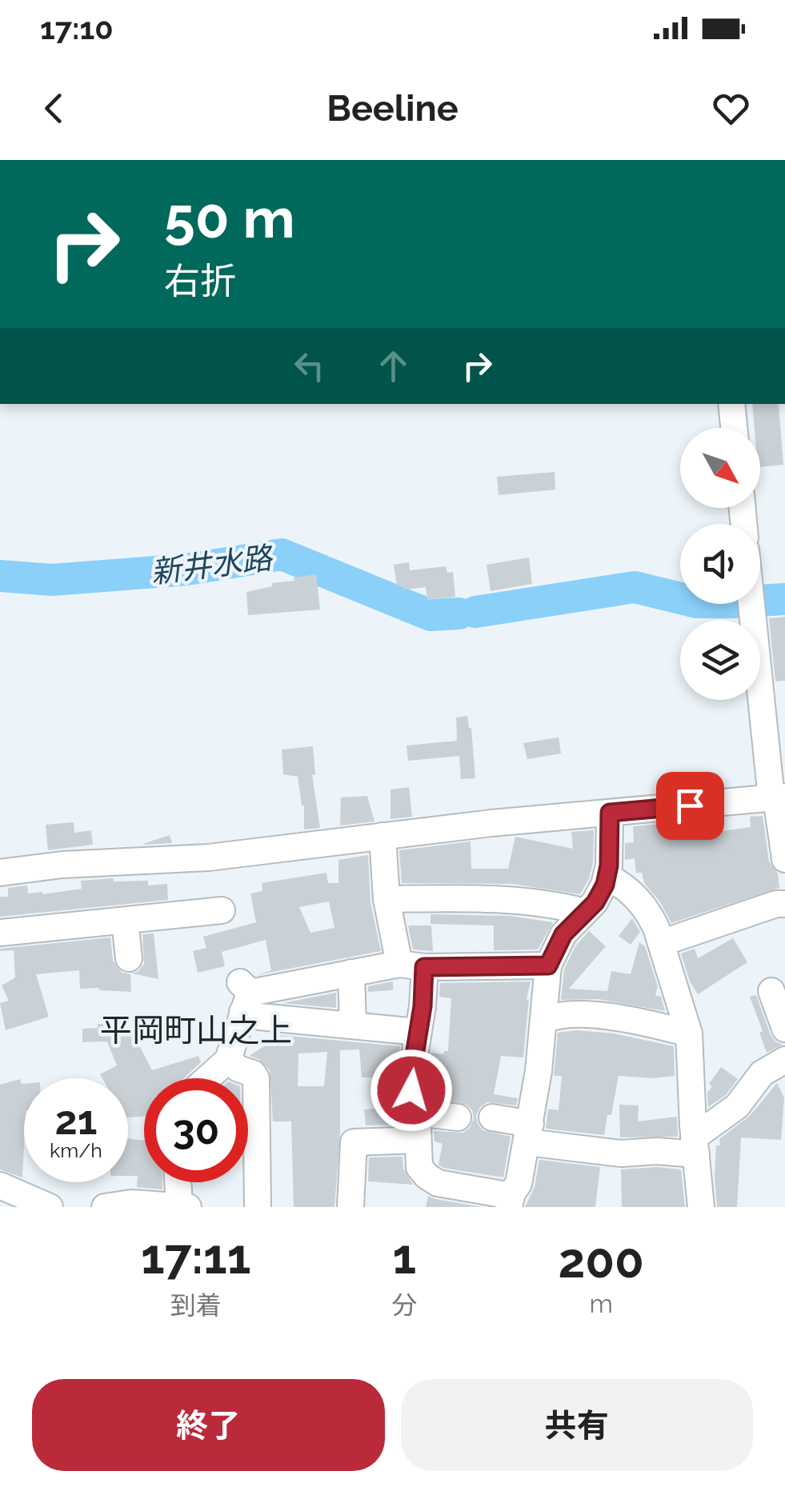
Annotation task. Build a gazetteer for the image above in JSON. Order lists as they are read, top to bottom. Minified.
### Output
{"districts":["平岡町山之上"],"water":["新井水路"],"north":"bottom right","page":{"status":"17:10","header":"Beeline","turn":["50 m","右折"],"speed":"21 km/h","limit":"30","eta":["17:11","到着","1","分","200","m"],"buttons":["終了","共有"]}}
